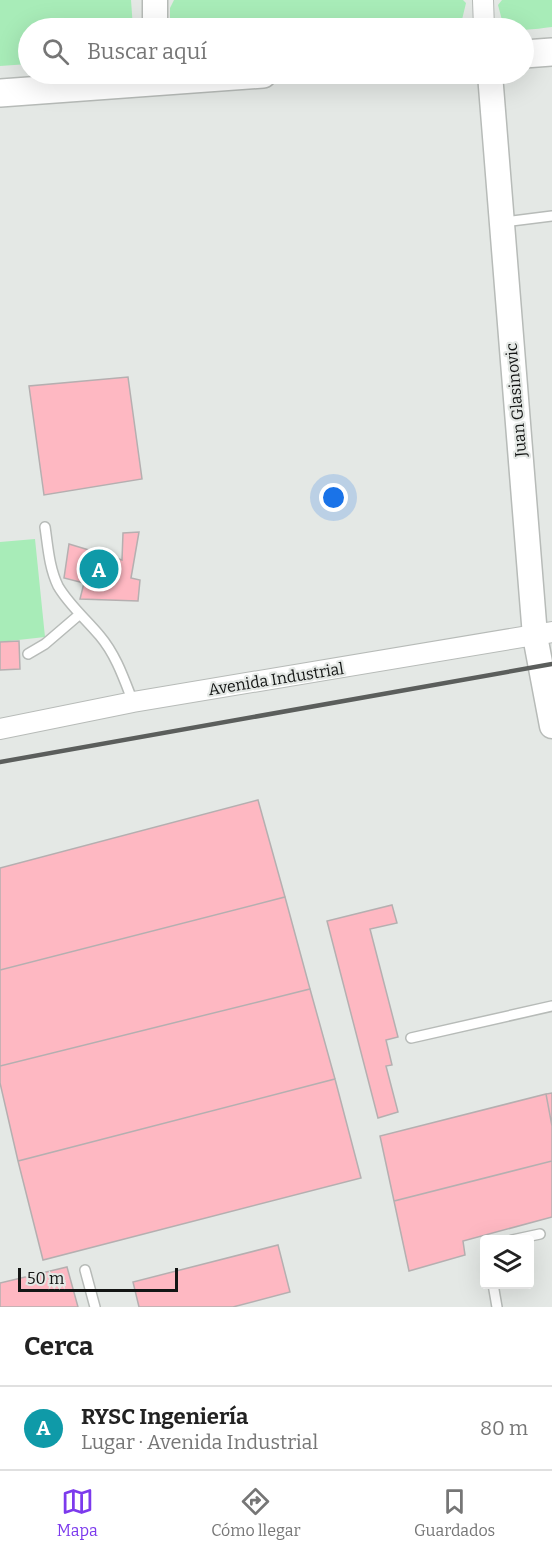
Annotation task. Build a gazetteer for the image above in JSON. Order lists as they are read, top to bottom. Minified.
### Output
{"streets":{"street":["Juan Glasinovic","Avenida Industrial"]},"crossings":[["Juan Glasinovic","Avenida Industrial"]],"scale_bar":"50 m","page":{"search":"Buscar aquí","pins":"A","scale":"50 m","heading":"Cerca","list":[{"mark":"A","name":"RYSC Ingeniería","note":"Lugar · Avenida Industrial","value":"80 m"}],"nav":["Mapa","Cómo llegar","Guardados"]}}
